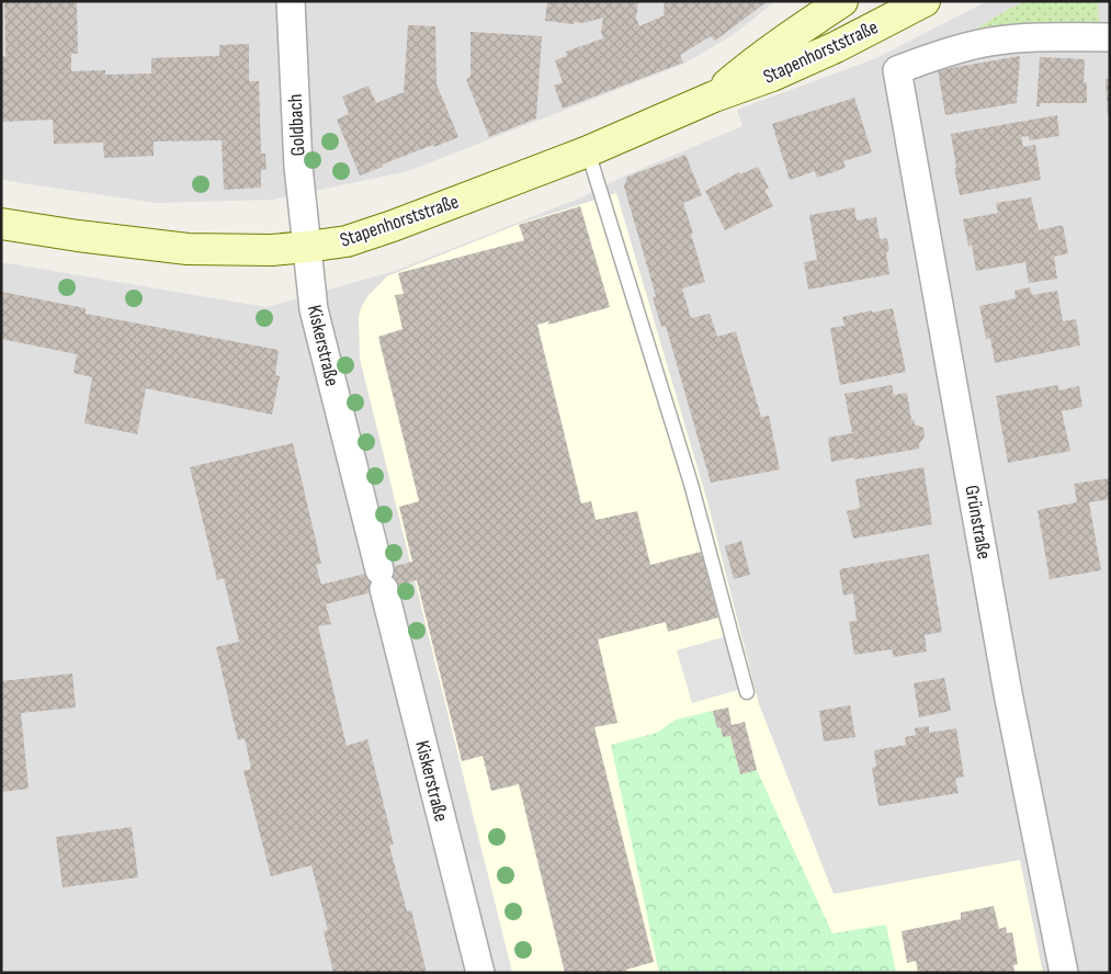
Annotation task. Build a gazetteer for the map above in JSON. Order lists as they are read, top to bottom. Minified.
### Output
{"streets":{"main road":["Stapenhorststraße"],"street":["Goldbach","Kiskerstraße","Grünstraße"]},"crossings":[["Stapenhorststraße","Goldbach"],["Stapenhorststraße","Kiskerstraße"],["Goldbach","Kiskerstraße"]]}
